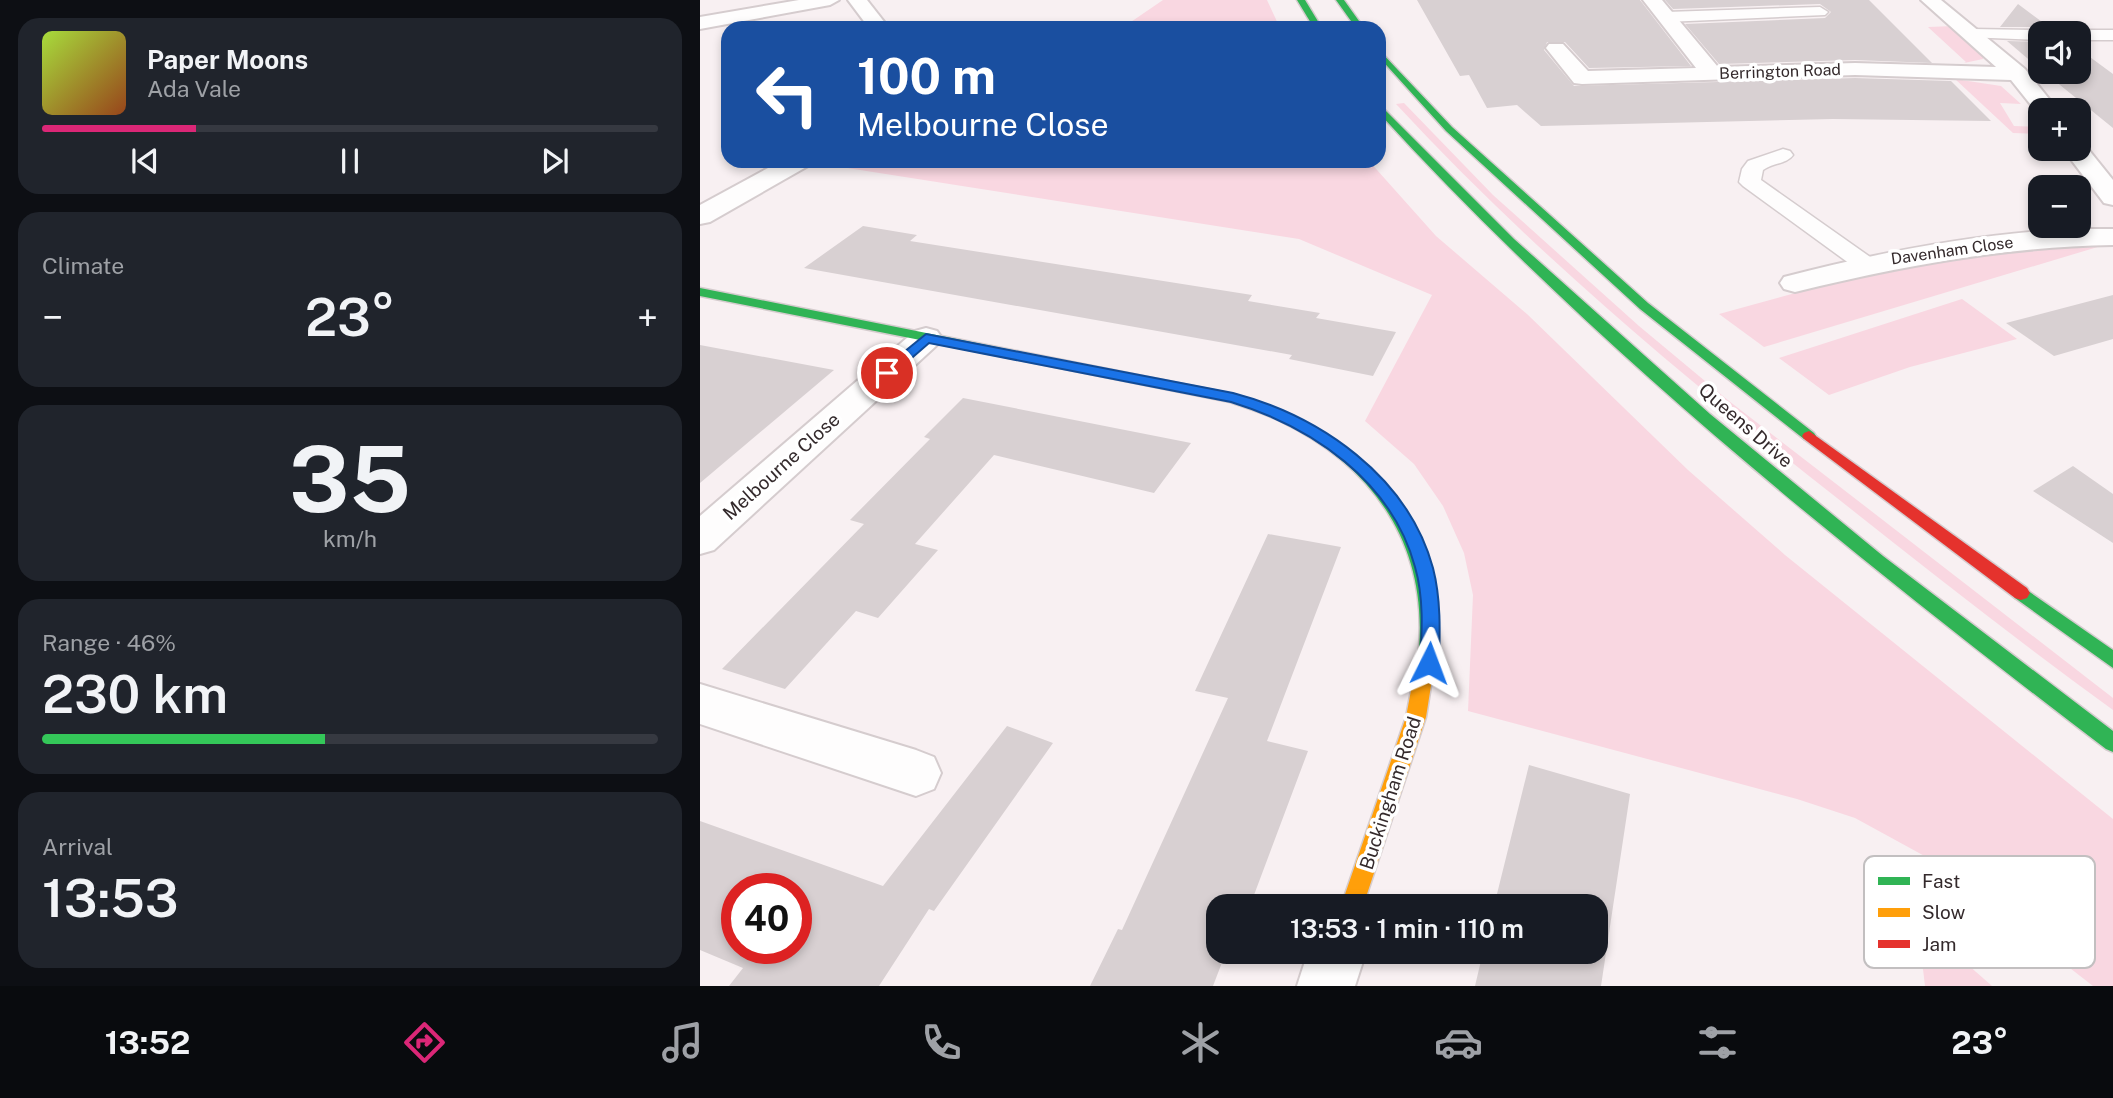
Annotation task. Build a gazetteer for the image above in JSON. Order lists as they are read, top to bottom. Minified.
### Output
{"streets":{"main road":["Queens Drive","Buckingham Road"],"street":["Berrington Road","Davenham Close","Melbourne Close"]},"crossings":[["Melbourne Close","Buckingham Road"]],"legend":["Fast","Slow","Jam"],"page":{"map_buttons":["+","−"],"turn":["100 m","Melbourne Close"],"song":["Paper Moons","Ada Vale"],"tile":["Climate",["35","km/h"],["Range · 46%","230 km"],["Arrival","13:53"]],"heat":["−","23°","+"],"limit":"40","trip":"13:53 · 1 min · 110 m","tabs":["13:52","23°"]}}
